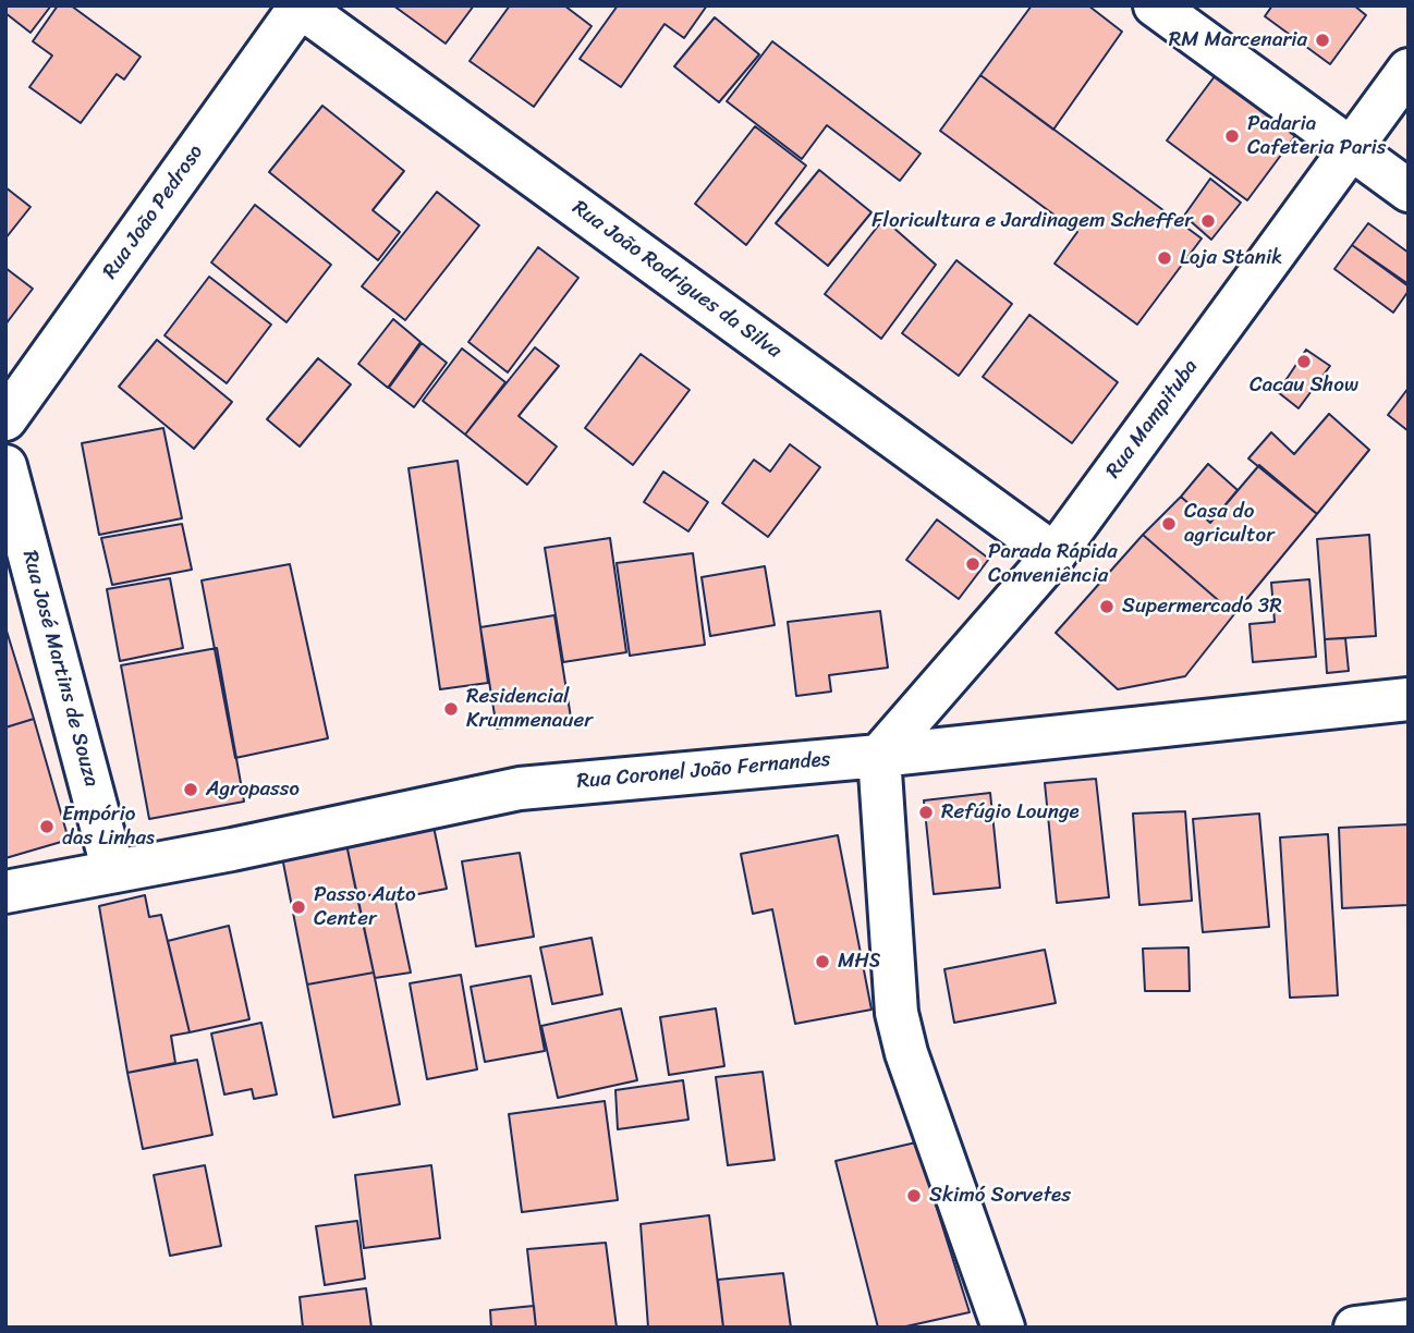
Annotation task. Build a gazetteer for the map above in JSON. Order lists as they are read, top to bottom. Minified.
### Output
{"streets":{"street":["Rua João Pedroso","Rua João Rodrigues da Silva","Rua Mampituba","Rua José Martins de Souza","Rua Coronel João Fernandes"]},"crossings":[["Rua João Pedroso","Rua João Rodrigues da Silva"],["Rua João Rodrigues da Silva","Rua Mampituba"],["Rua Mampituba","Rua Coronel João Fernandes"],["Rua José Martins de Souza","Rua Coronel João Fernandes"]],"places":["RM Marcenaria","Padaria Cafeteria Paris","Floricultura e Jardinagem Scheffer","Loja Stanik","Cacau Show","Casa do agricultor","Parada Rápida Conveniência","Supermercado 3R","Residencial Krummenauer","Agropasso","Refúgio Lounge","Empório das Linhas","Passo Auto Center","MHS","Skimó Sorvetes"]}
